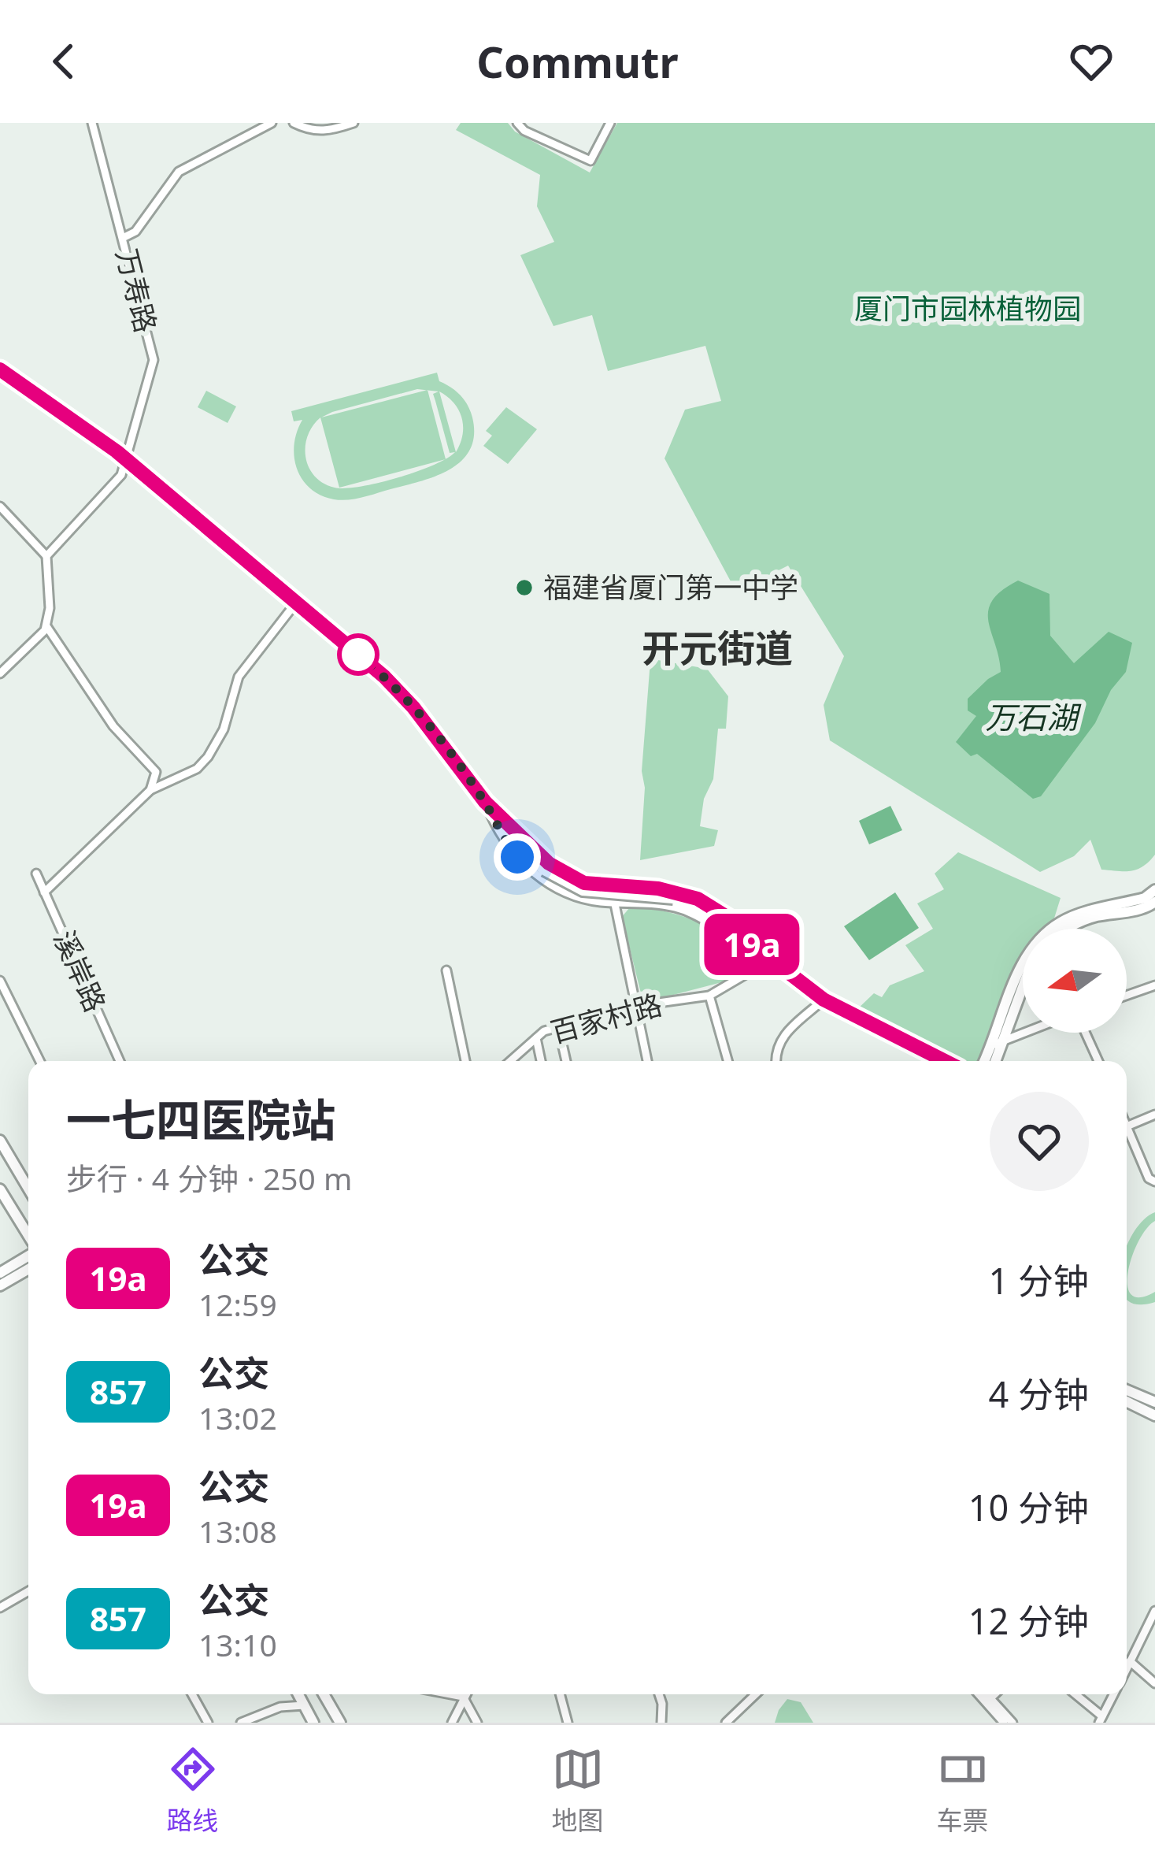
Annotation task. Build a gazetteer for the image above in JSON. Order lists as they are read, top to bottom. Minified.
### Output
{"streets":{"street":["万寿路","溪岸路","百家村路"]},"districts":["开元街道"],"water":["万石湖"],"parks":["厦门市园林植物园"],"places":["福建省厦门第一中学"],"lines":["bus line 19a"],"north":"left","page":{"header":"Commutr","on_map":"19a","heading":["一七四医院站","步行 · 4 分钟 · 250 m"],"list":[{"mark":"19a","name":"公交","note":"12:59","value":"1 分钟"},{"mark":"857","name":"公交","note":"13:02","value":"4 分钟"},{"mark":"19a","name":"公交","note":"13:08","value":"10 分钟"},{"mark":"857","name":"公交","note":"13:10","value":"12 分钟"}],"tabs":["路线","地图","车票"]}}
